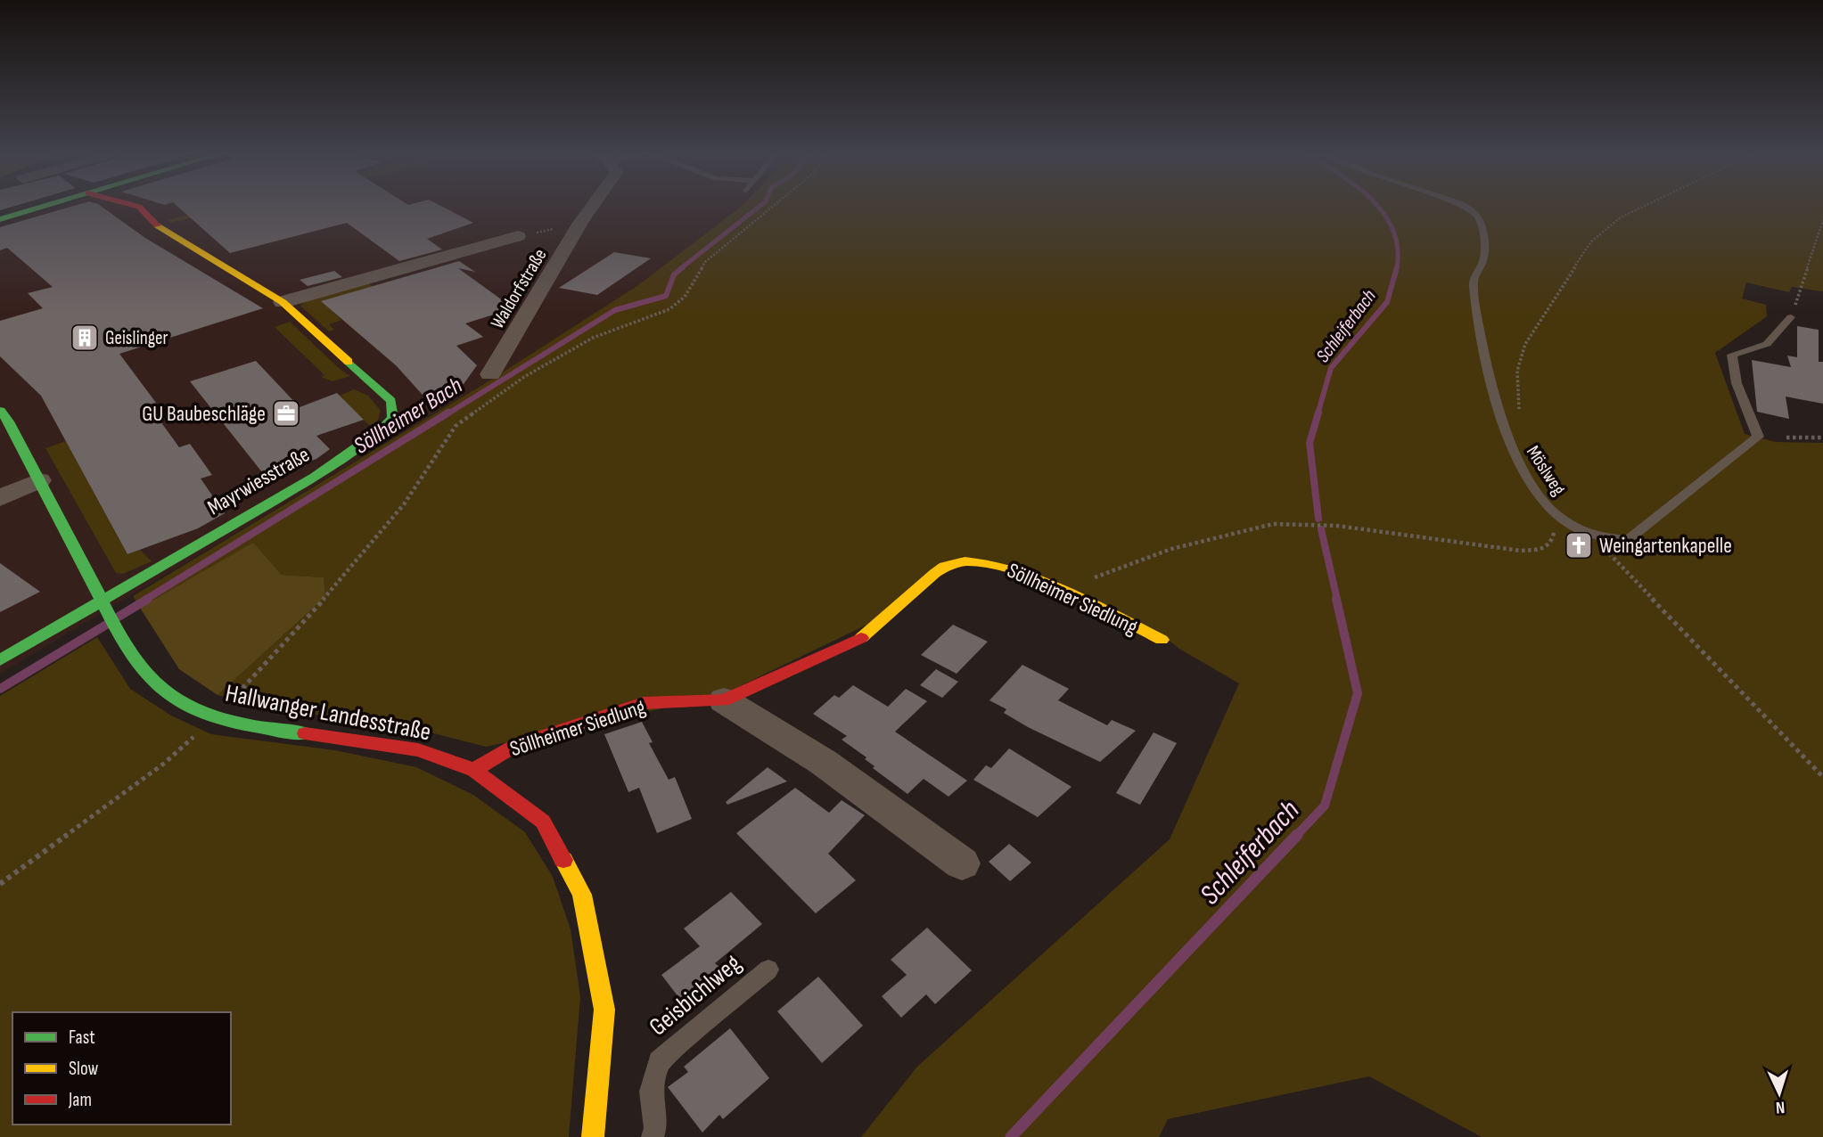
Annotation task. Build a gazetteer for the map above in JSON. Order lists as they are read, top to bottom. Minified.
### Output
{"streets":{"street":["Waldorfstraße","Mayrwiesstraße","Söllheimer Siedlung","Hallwanger Landesstraße"],"lane":["Möslweg","Geisbichlweg"]},"crossings":[["Mayrwiesstraße","Hallwanger Landesstraße"],["Söllheimer Siedlung","Hallwanger Landesstraße"]],"water":["Schleiferbach","Söllheimer Bach"],"places":{"building":["Geislinger"],"office":["GU Baubeschläge"],"church":["Weingartenkapelle"]},"legend":["Fast","Slow","Jam"],"north":"bottom"}
